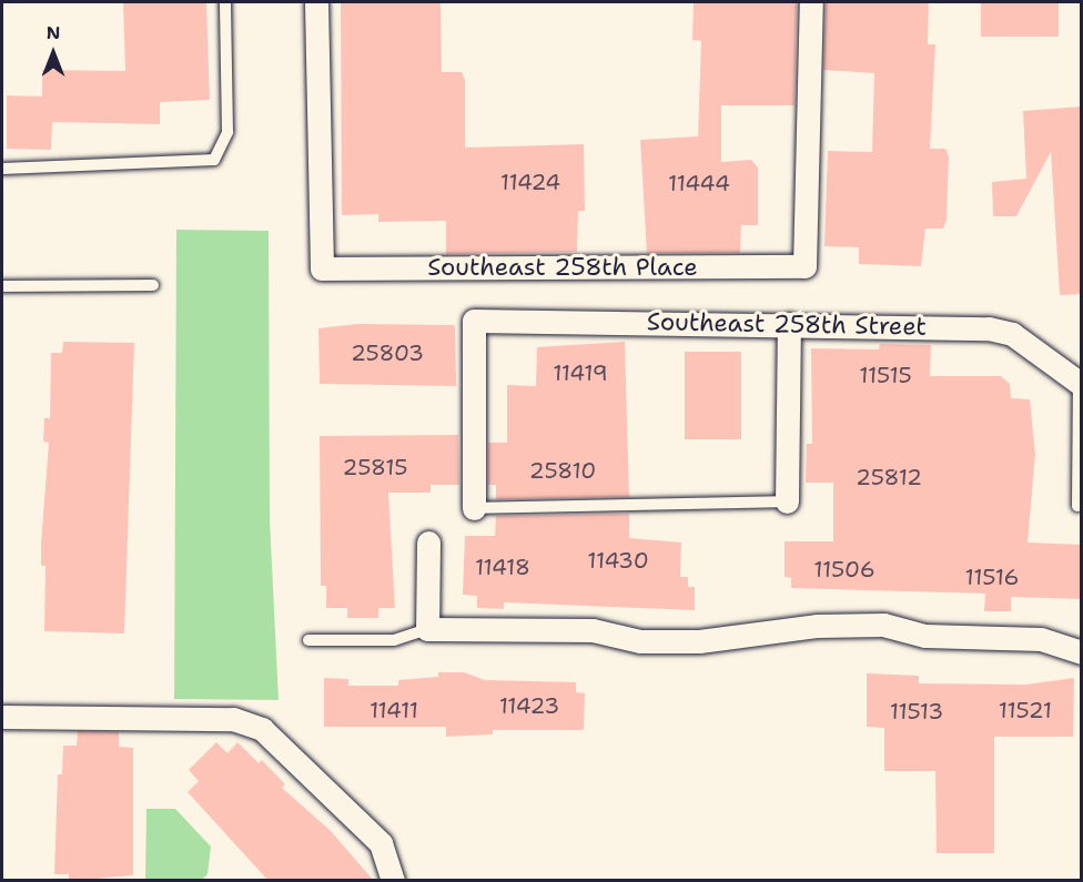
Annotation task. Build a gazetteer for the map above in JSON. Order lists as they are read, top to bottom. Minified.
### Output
{"streets":{"street":["Southeast 258th Place","Southeast 258th Street"]},"house_numbers":["11424","11444","25803","11419","11515","25815","25810","25812","11430","11418","11506","11516","11423","11411","11521","11513"],"north":"top"}
